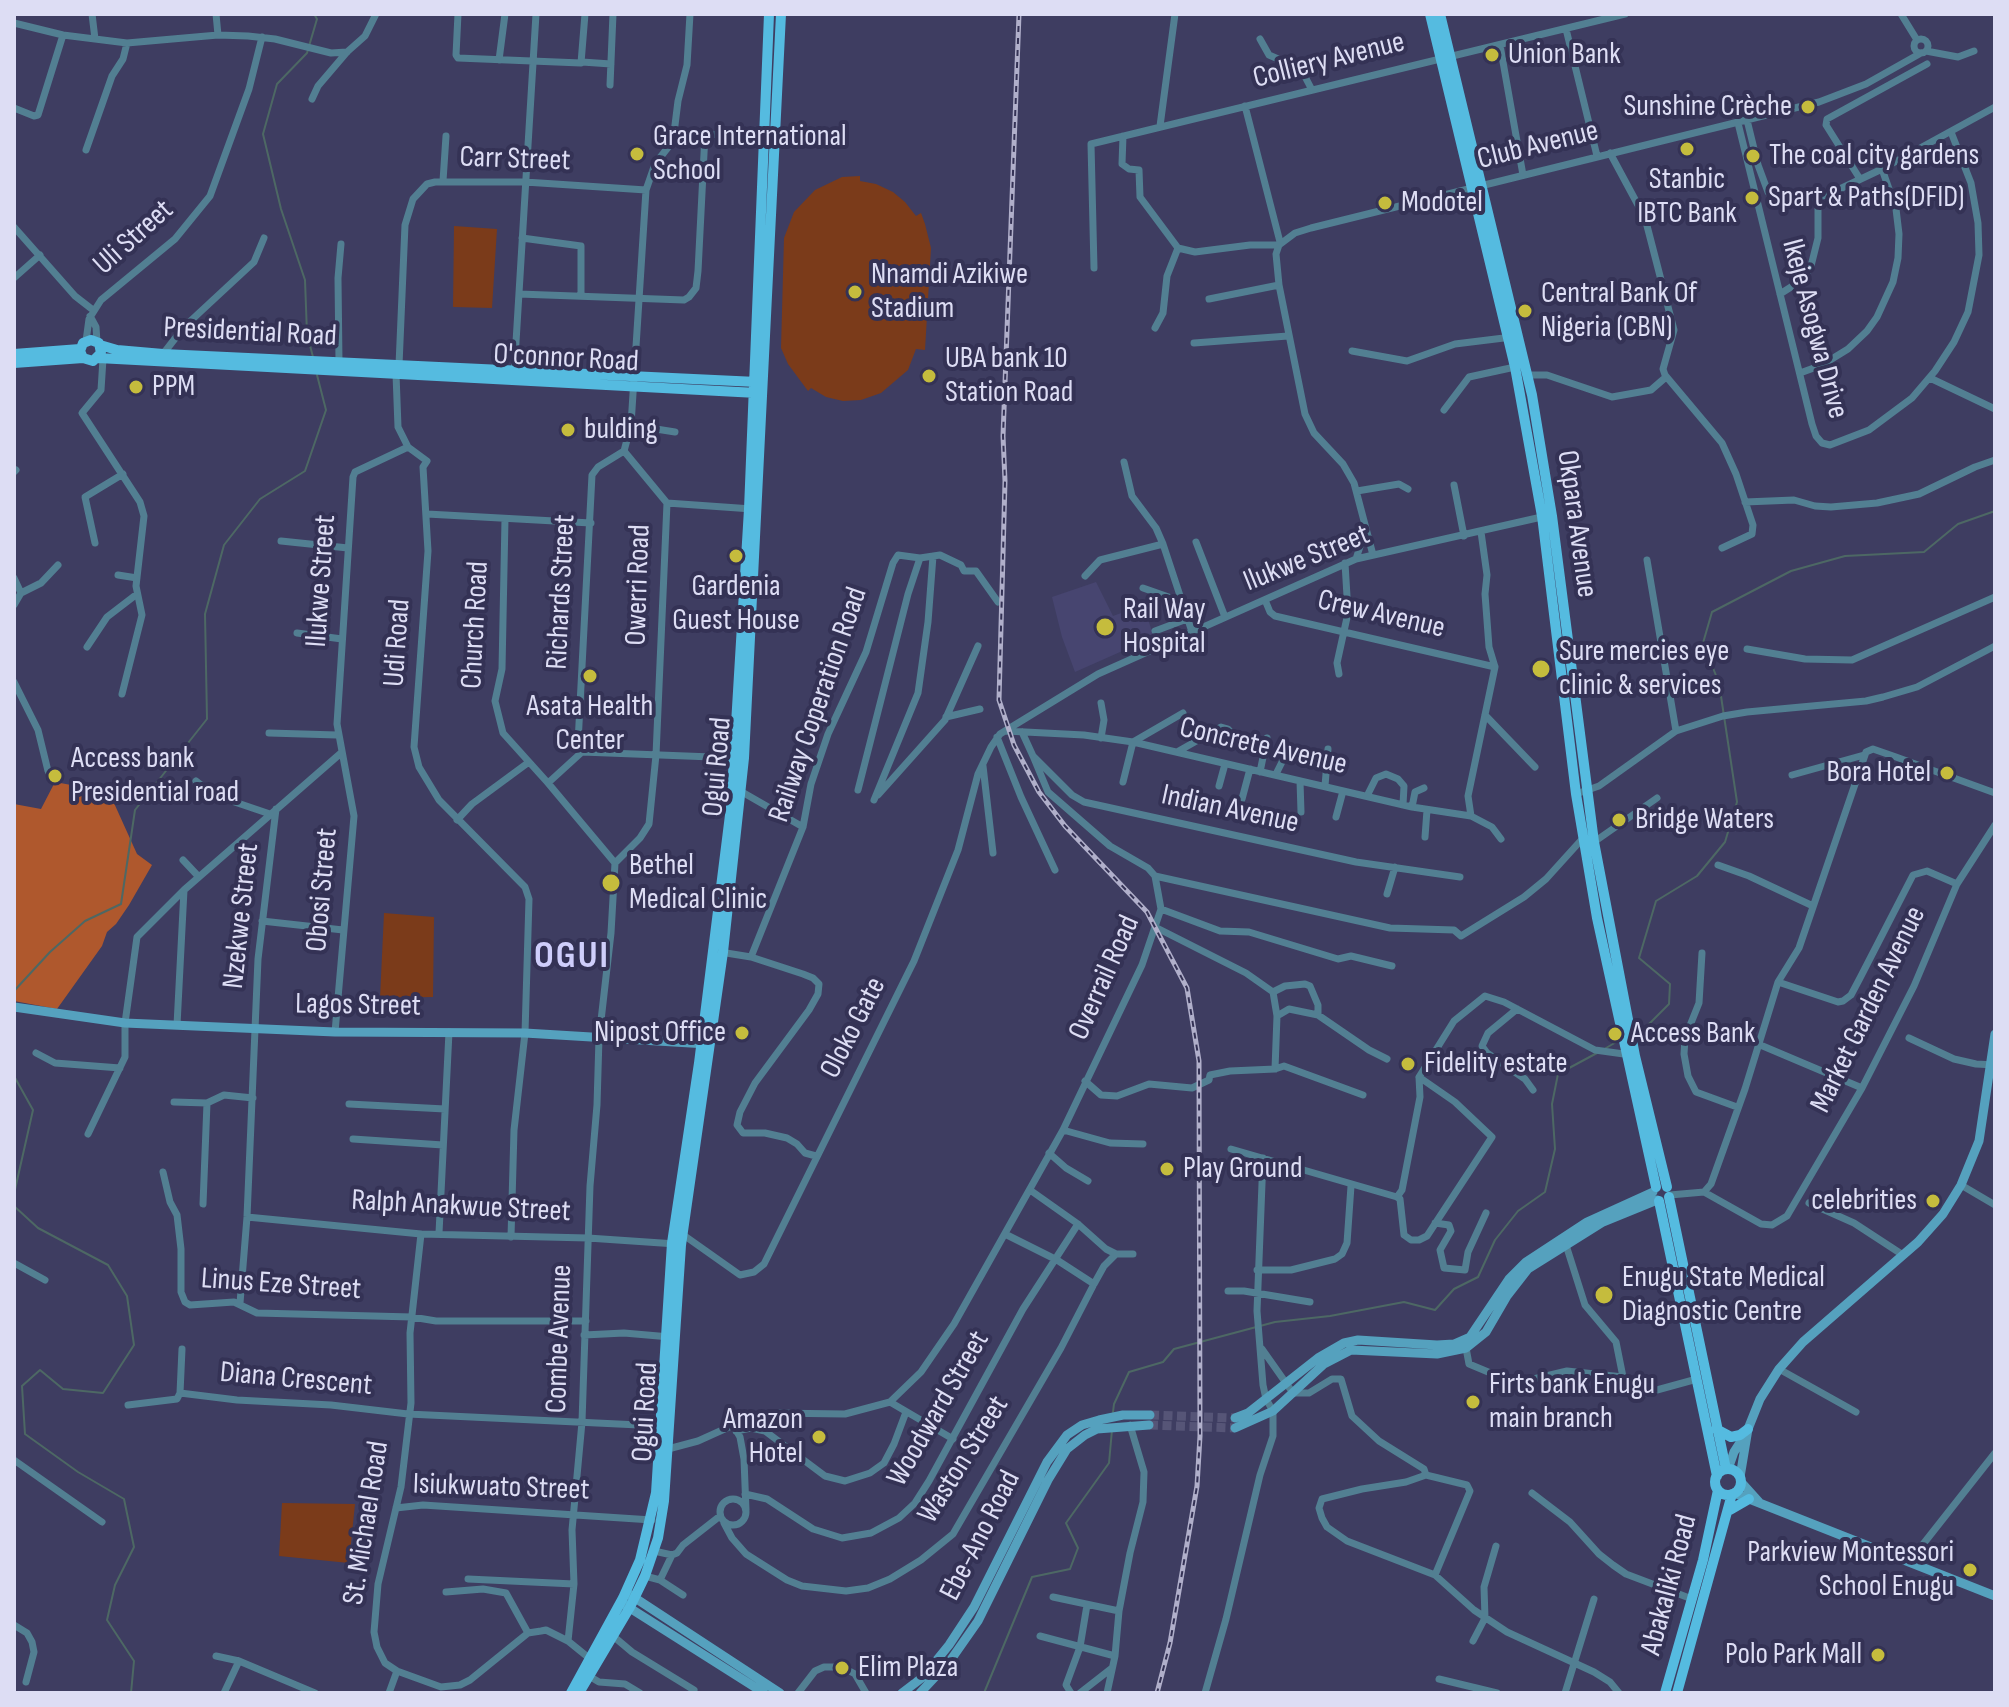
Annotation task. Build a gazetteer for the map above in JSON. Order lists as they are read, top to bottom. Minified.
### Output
{"streets":{"main road":["Presidential Road","O'connor Road","Okpara Avenue","Ogui Road","Lagos Street","Ebe-Ano Road","Abakaliki Road"],"street":["Colliery Avenue","Club Avenue","Carr Street","Uli Street","Ikeje Asogwa Drive","Ilukwe Street","Owerri Road","Richards Street","Crew Avenue","Church Road","Udi Road","Railway Coperation Road","Concrete Avenue","Indian Avenue","Obosi Street","Nzekwe Street","Overrail Road","Market Garden Avenue","Oloko Gate","Ralph Anakwue Street","Linus Eze Street","Combe Avenue","Diana Crescent","Woodward Street","Waston Street","Isiukwuato Street","St. Michael Road"]},"crossings":[["Colliery Avenue","Okpara Avenue"],["Club Avenue","Ikeje Asogwa Drive"],["Club Avenue","Okpara Avenue"],["Carr Street","Presidential Road"],["Carr Street","O'connor Road"],["Carr Street","Udi Road"],["Presidential Road","O'connor Road"],["Presidential Road","Udi Road"],["O'connor Road","Udi Road"],["O'connor Road","Ogui Road"],["Okpara Avenue","Ilukwe Street"],["Okpara Avenue","Abakaliki Road"],["Ilukwe Street","Crew Avenue"],["Ilukwe Street","Udi Road"],["Ilukwe Street","Obosi Street"],["Ilukwe Street","Oloko Gate"],["Owerri Road","Richards Street"],["Udi Road","Lagos Street"],["Concrete Avenue","Indian Avenue"],["Concrete Avenue","Oloko Gate"],["Ogui Road","Lagos Street"],["Ogui Road","Oloko Gate"],["Ogui Road","Ralph Anakwue Street"],["Ogui Road","Diana Crescent"],["Ogui Road","Isiukwuato Street"],["Obosi Street","Lagos Street"],["Nzekwe Street","Lagos Street"],["Nzekwe Street","Ralph Anakwue Street"],["Nzekwe Street","Linus Eze Street"],["Lagos Street","Combe Avenue"],["Oloko Gate","Ralph Anakwue Street"],["Ralph Anakwue Street","Combe Avenue"],["Ralph Anakwue Street","St. Michael Road"],["Linus Eze Street","Combe Avenue"],["Linus Eze Street","St. Michael Road"],["Combe Avenue","Diana Crescent"],["Combe Avenue","Isiukwuato Street"],["Diana Crescent","St. Michael Road"],["Isiukwuato Street","St. Michael Road"]],"districts":["OGUI"],"places":["Union Bank","Sunshine Crèche","Stanbic IBTC Bank","Grace International School","The coal city gardens","Spart & Paths(DFID)","Modotel","Nnamdi Azikiwe Stadium","Central Bank Of Nigeria (CBN)","UBA bank 10 Station Road","PPM","bulding","Gardenia Guest House","Rail Way Hospital","Sure mercies eye clinic & services","Asata Health Center","Bora Hotel","Access bank Presidential road","Bridge Waters","Bethel Medical Clinic","Nipost Office","Access Bank","Fidelity estate","Play Ground","celebrities","Enugu State Medical Diagnostic Centre","Firts bank Enugu main branch","Amazon Hotel","Parkview Montessori School Enugu","Polo Park Mall","Elim Plaza"]}
